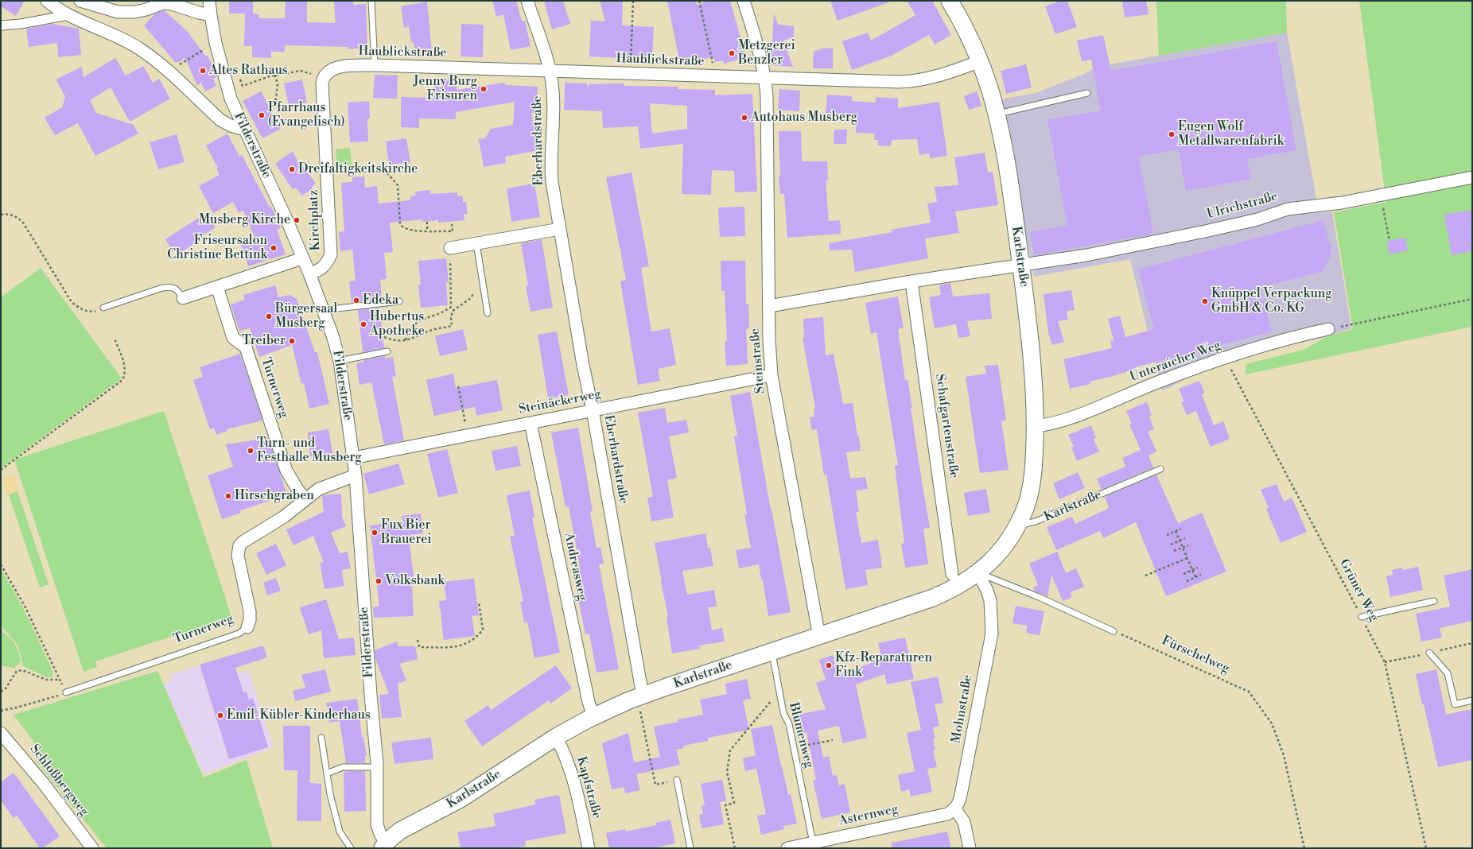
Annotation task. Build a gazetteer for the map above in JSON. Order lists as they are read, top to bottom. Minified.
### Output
{"streets":{"main road":["Karlstraße"],"street":["Haublickstraße","Eberhardstraße","Filderstraße","Ulrichstraße","Kirchplatz","Steinstraße","Unteraicher Weg","Turnerweg","Steinäckerweg","Schafgartenstraße","Andreasweg","Mohnstraße","Schloßbergweg","Kapfstraße","Asternweg"],"lane":["Blumenweg"],"path":["Grüner Weg","Fürschelweg"]},"crossings":[["Haublickstraße","Eberhardstraße"],["Haublickstraße","Kirchplatz"],["Haublickstraße","Karlstraße"],["Haublickstraße","Steinstraße"],["Eberhardstraße","Karlstraße"],["Eberhardstraße","Steinäckerweg"],["Filderstraße","Kirchplatz"],["Filderstraße","Karlstraße"],["Filderstraße","Turnerweg"],["Filderstraße","Steinäckerweg"],["Ulrichstraße","Karlstraße"],["Karlstraße","Steinstraße"],["Karlstraße","Unteraicher Weg"],["Karlstraße","Andreasweg"],["Karlstraße","Mohnstraße"],["Karlstraße","Blumenweg"],["Karlstraße","Kapfstraße"],["Steinstraße","Steinäckerweg"],["Unteraicher Weg","Grüner Weg"],["Steinäckerweg","Andreasweg"],["Mohnstraße","Asternweg"],["Blumenweg","Asternweg"]],"places":["Metzgerei Benzler","Altes Rathaus","Jenny Burg Frisuren","Pfarrhaus (Evangelisch)","Autohaus Musberg","Eugen Wolf Metallwarenfabrik","Dreifaltigkeitskirche","Musberg Kirche","Friseursalon Christine Bettink","Edeka","Knüppel Verpackung GmbH & Co. KG","Bürgersaal Musberg","Hubertus Apotheke","Treiber","Turn- und Festhalle Musberg","Hirschgraben","Fux Bier Brauerei","Volksbank","Kfz-Reparaturen Fink","Emil-Kübler-Kinderhaus"]}
